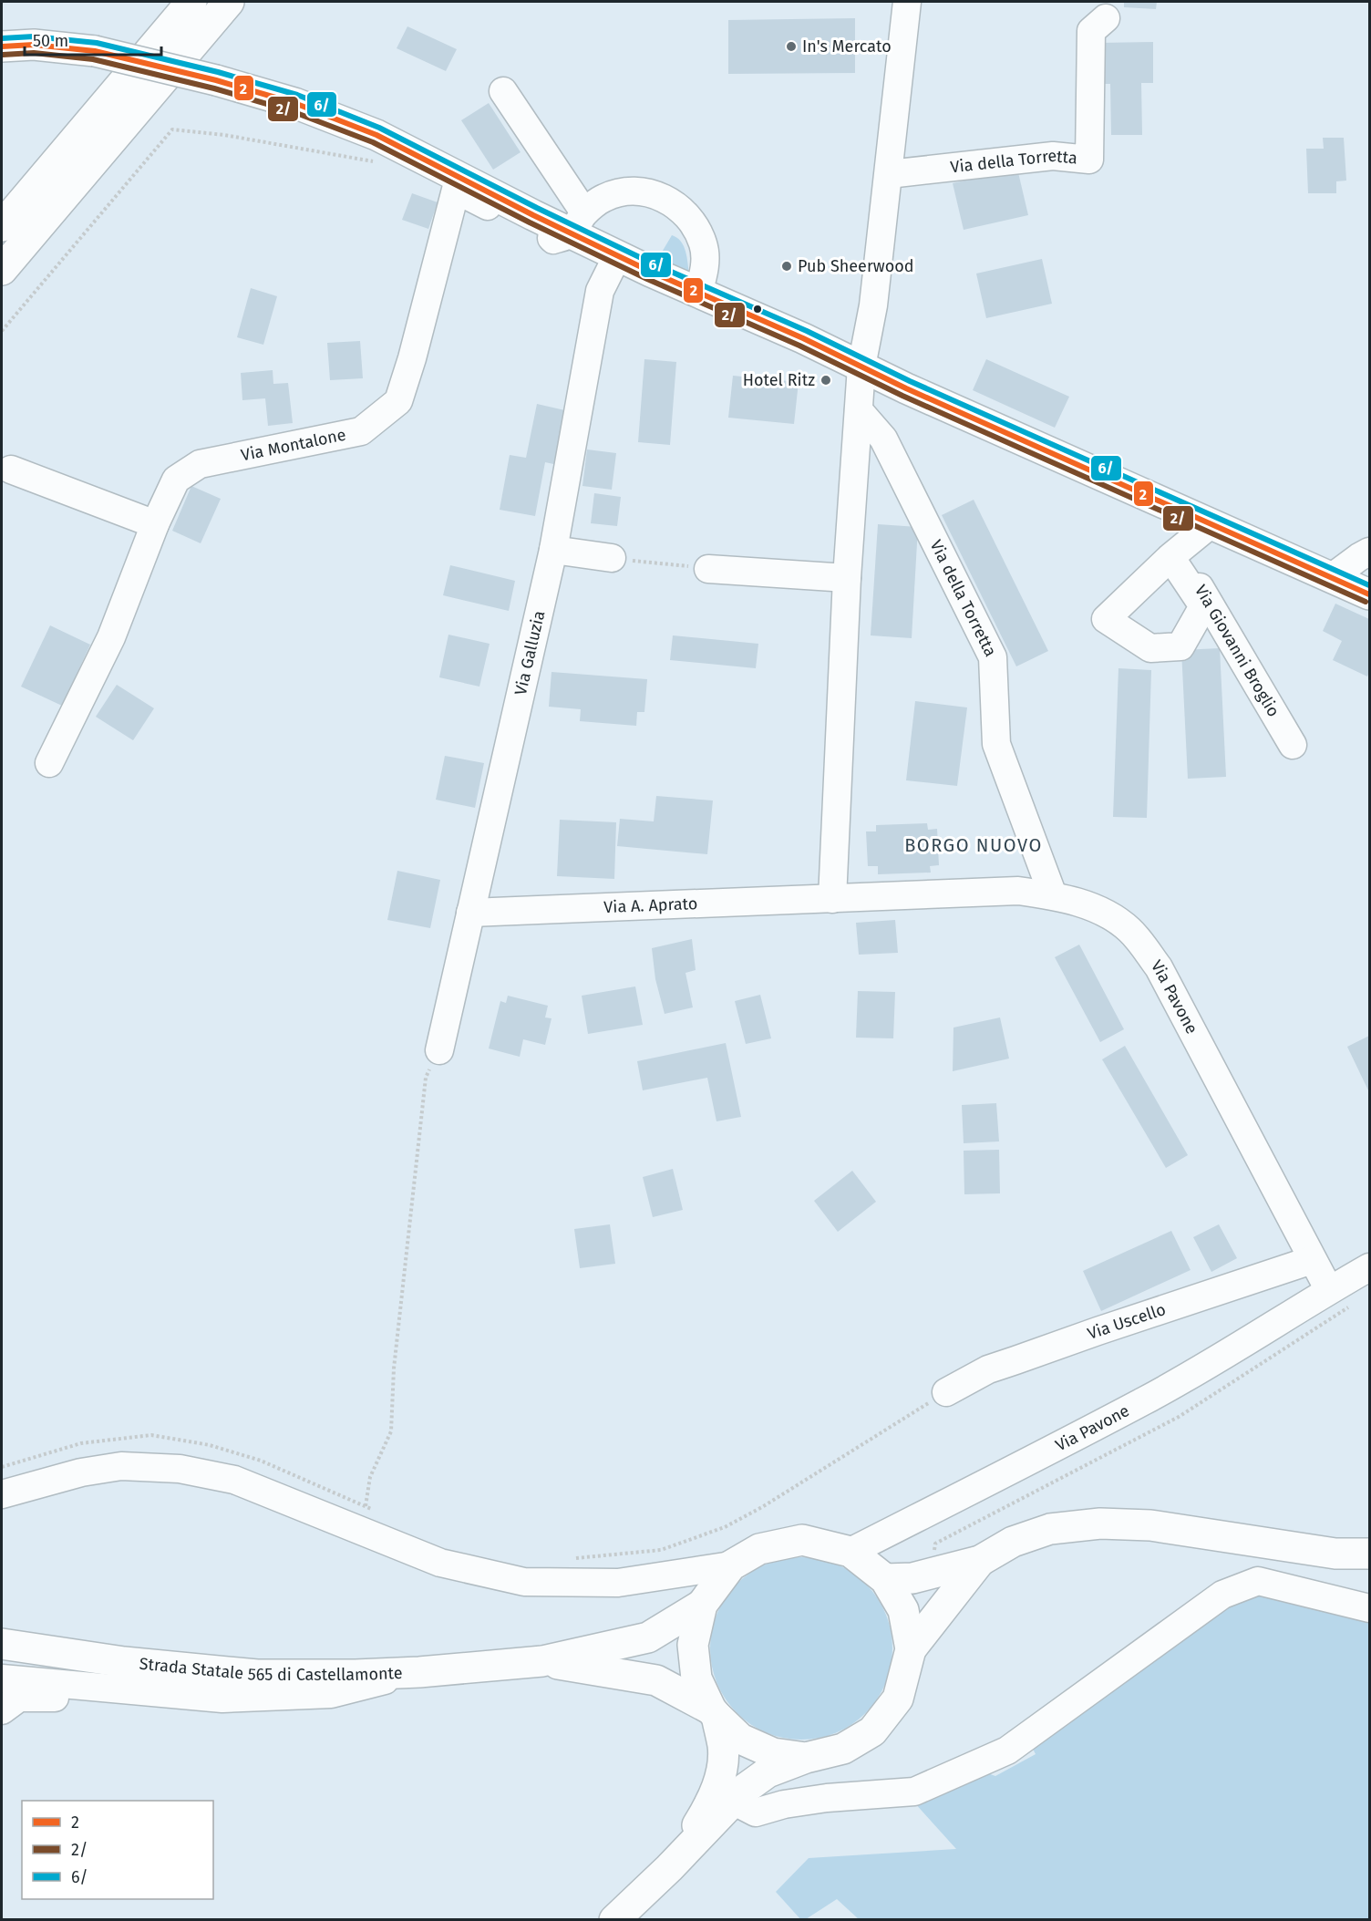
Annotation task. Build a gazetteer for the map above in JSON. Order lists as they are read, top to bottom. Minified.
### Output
{"streets":{"main road":["Strada Statale 565 di Castellamonte"],"street":["Via della Torretta","Via Montalone","Via Giovanni Broglio","Via Galluzia","Via A. Aprato","Via Pavone","Via Uscello"]},"crossings":[["Via della Torretta","Via Pavone"],["Via Galluzia","Via A. Aprato"],["Via A. Aprato","Via Pavone"],["Via Pavone","Via Uscello"]],"districts":["BORGO NUOVO"],"places":["In's Mercato","Pub Sheerwood","Hotel Ritz"],"lines":["transit line 6/","transit line 2","transit line 2/"],"legend":["2","2/","6/"],"scale_bar":"50 m"}
